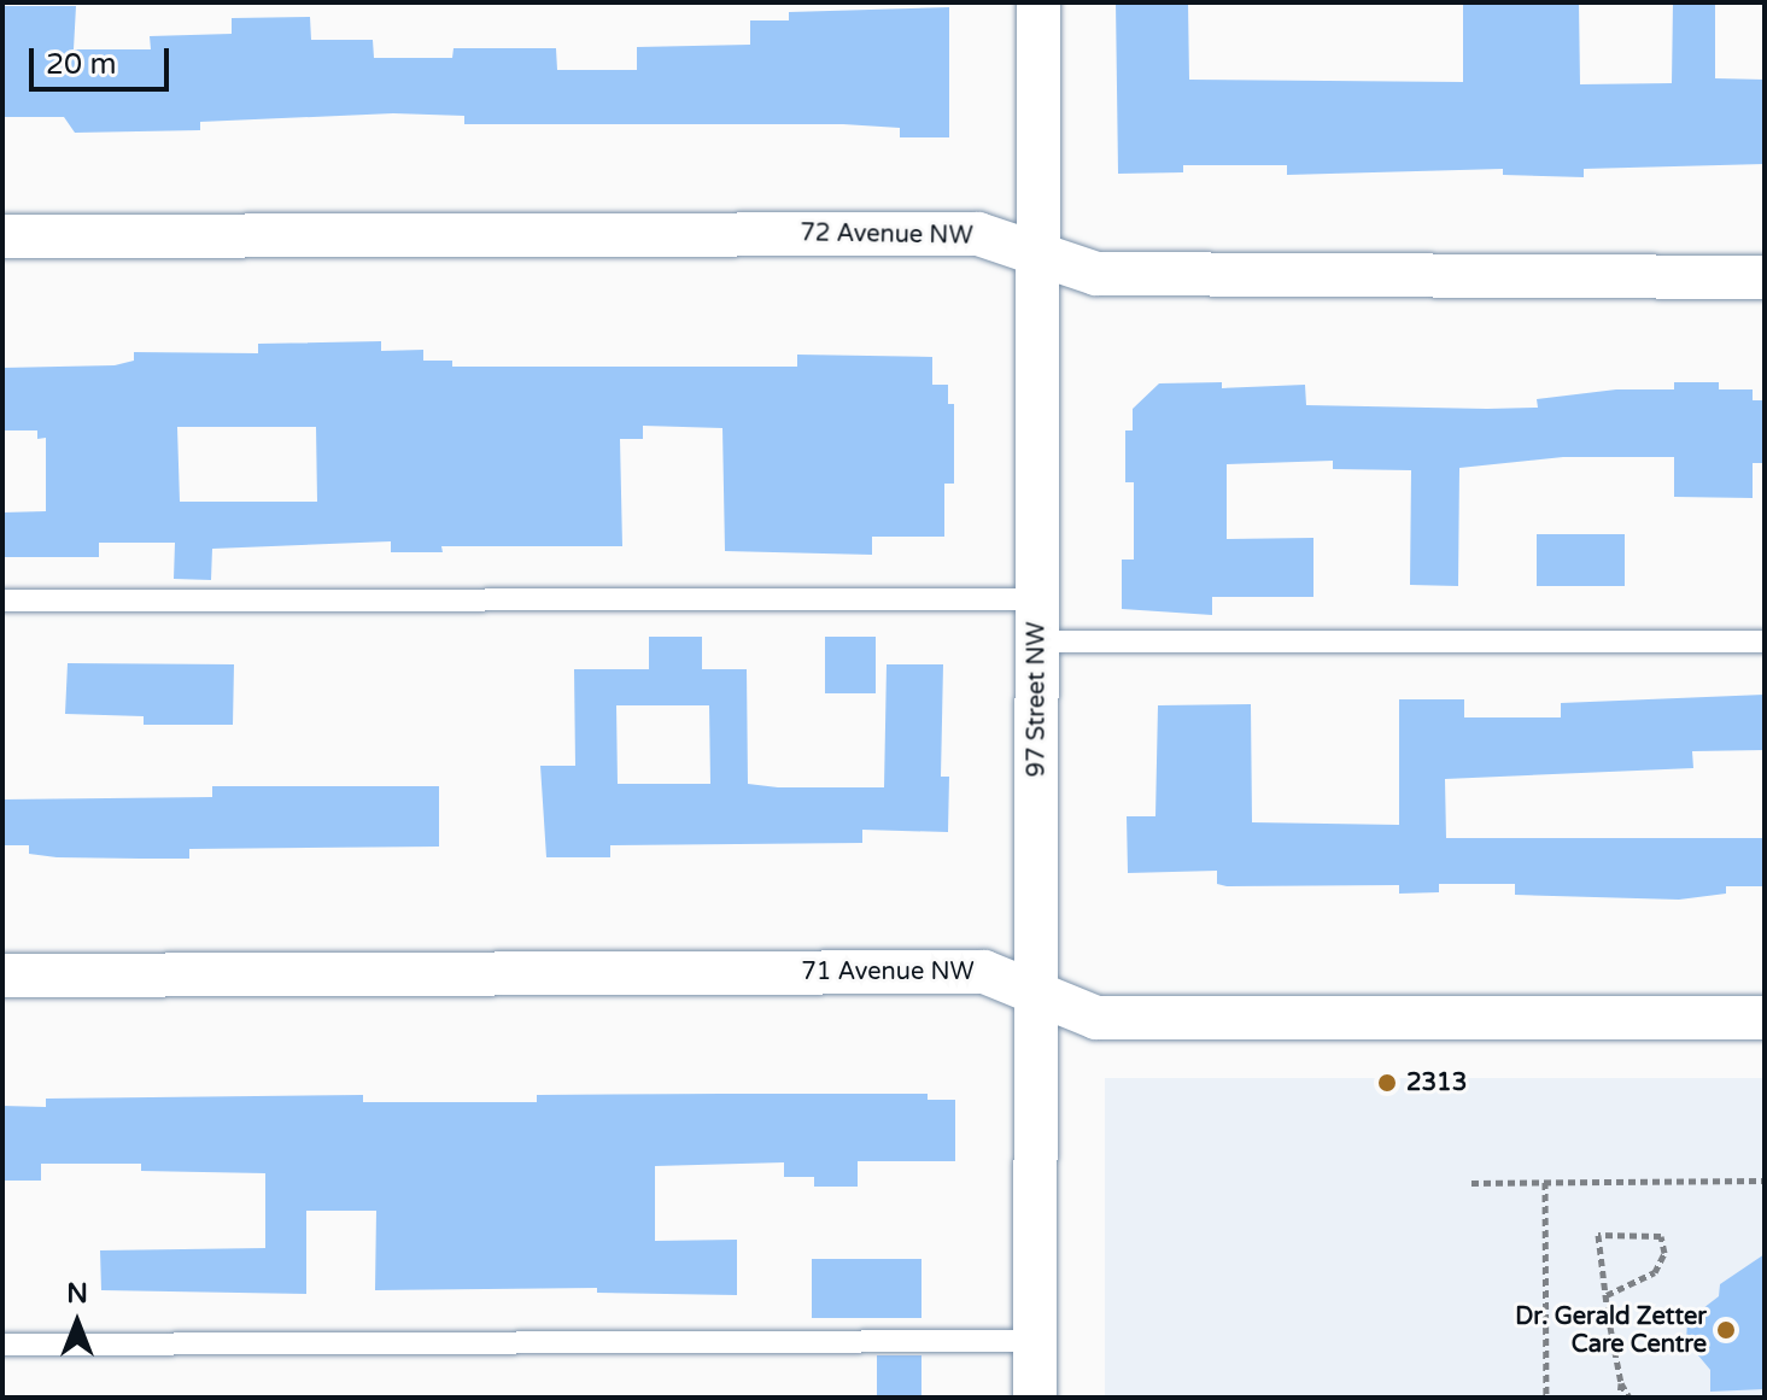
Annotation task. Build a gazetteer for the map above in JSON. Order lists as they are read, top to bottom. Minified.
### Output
{"streets":{"street":["72 Avenue NW","97 Street NW","71 Avenue NW"]},"crossings":[["72 Avenue NW","97 Street NW"],["97 Street NW","71 Avenue NW"]],"places":["2313","Dr. Gerald Zetter Care Centre"],"scale_bar":"20 m","north":"top"}
